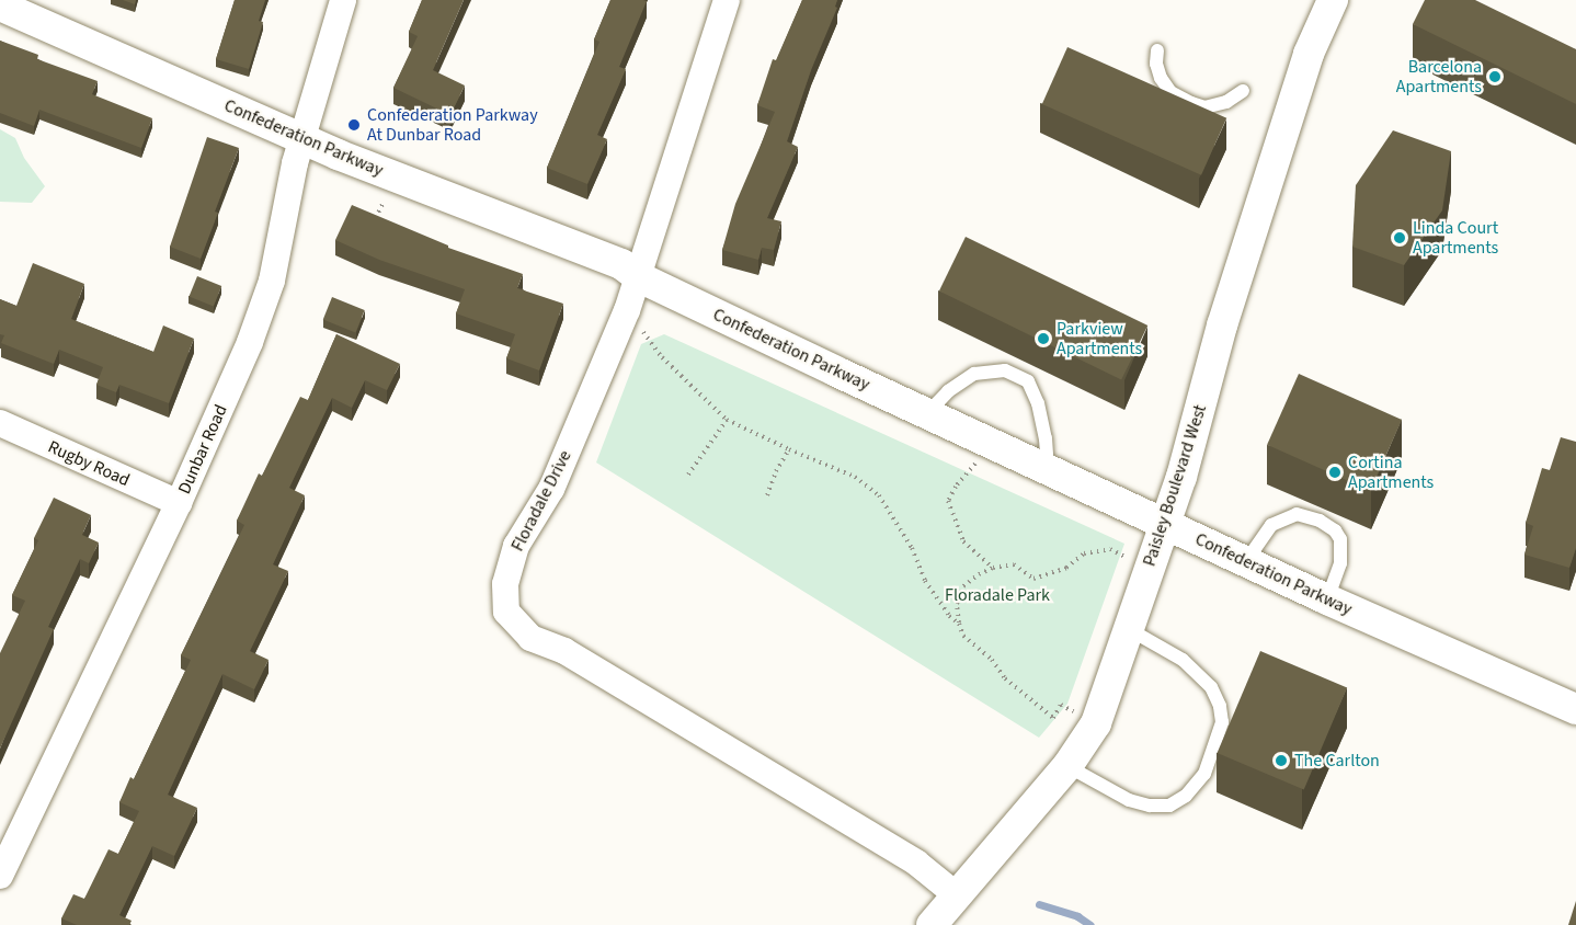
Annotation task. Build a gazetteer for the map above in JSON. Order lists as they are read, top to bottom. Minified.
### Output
{"streets":{"street":["Confederation Parkway","Dunbar Road","Rugby Road","Paisley Boulevard West","Floradale Drive"]},"crossings":[["Confederation Parkway","Dunbar Road"],["Confederation Parkway","Paisley Boulevard West"],["Confederation Parkway","Floradale Drive"],["Dunbar Road","Rugby Road"],["Paisley Boulevard West","Floradale Drive"]],"parks":["Floradale Park"],"places":["Barcelona Apartments","Confederation Parkway At Dunbar Road","Linda Court Apartments","Parkview Apartments","Cortina Apartments","The Carlton"]}
